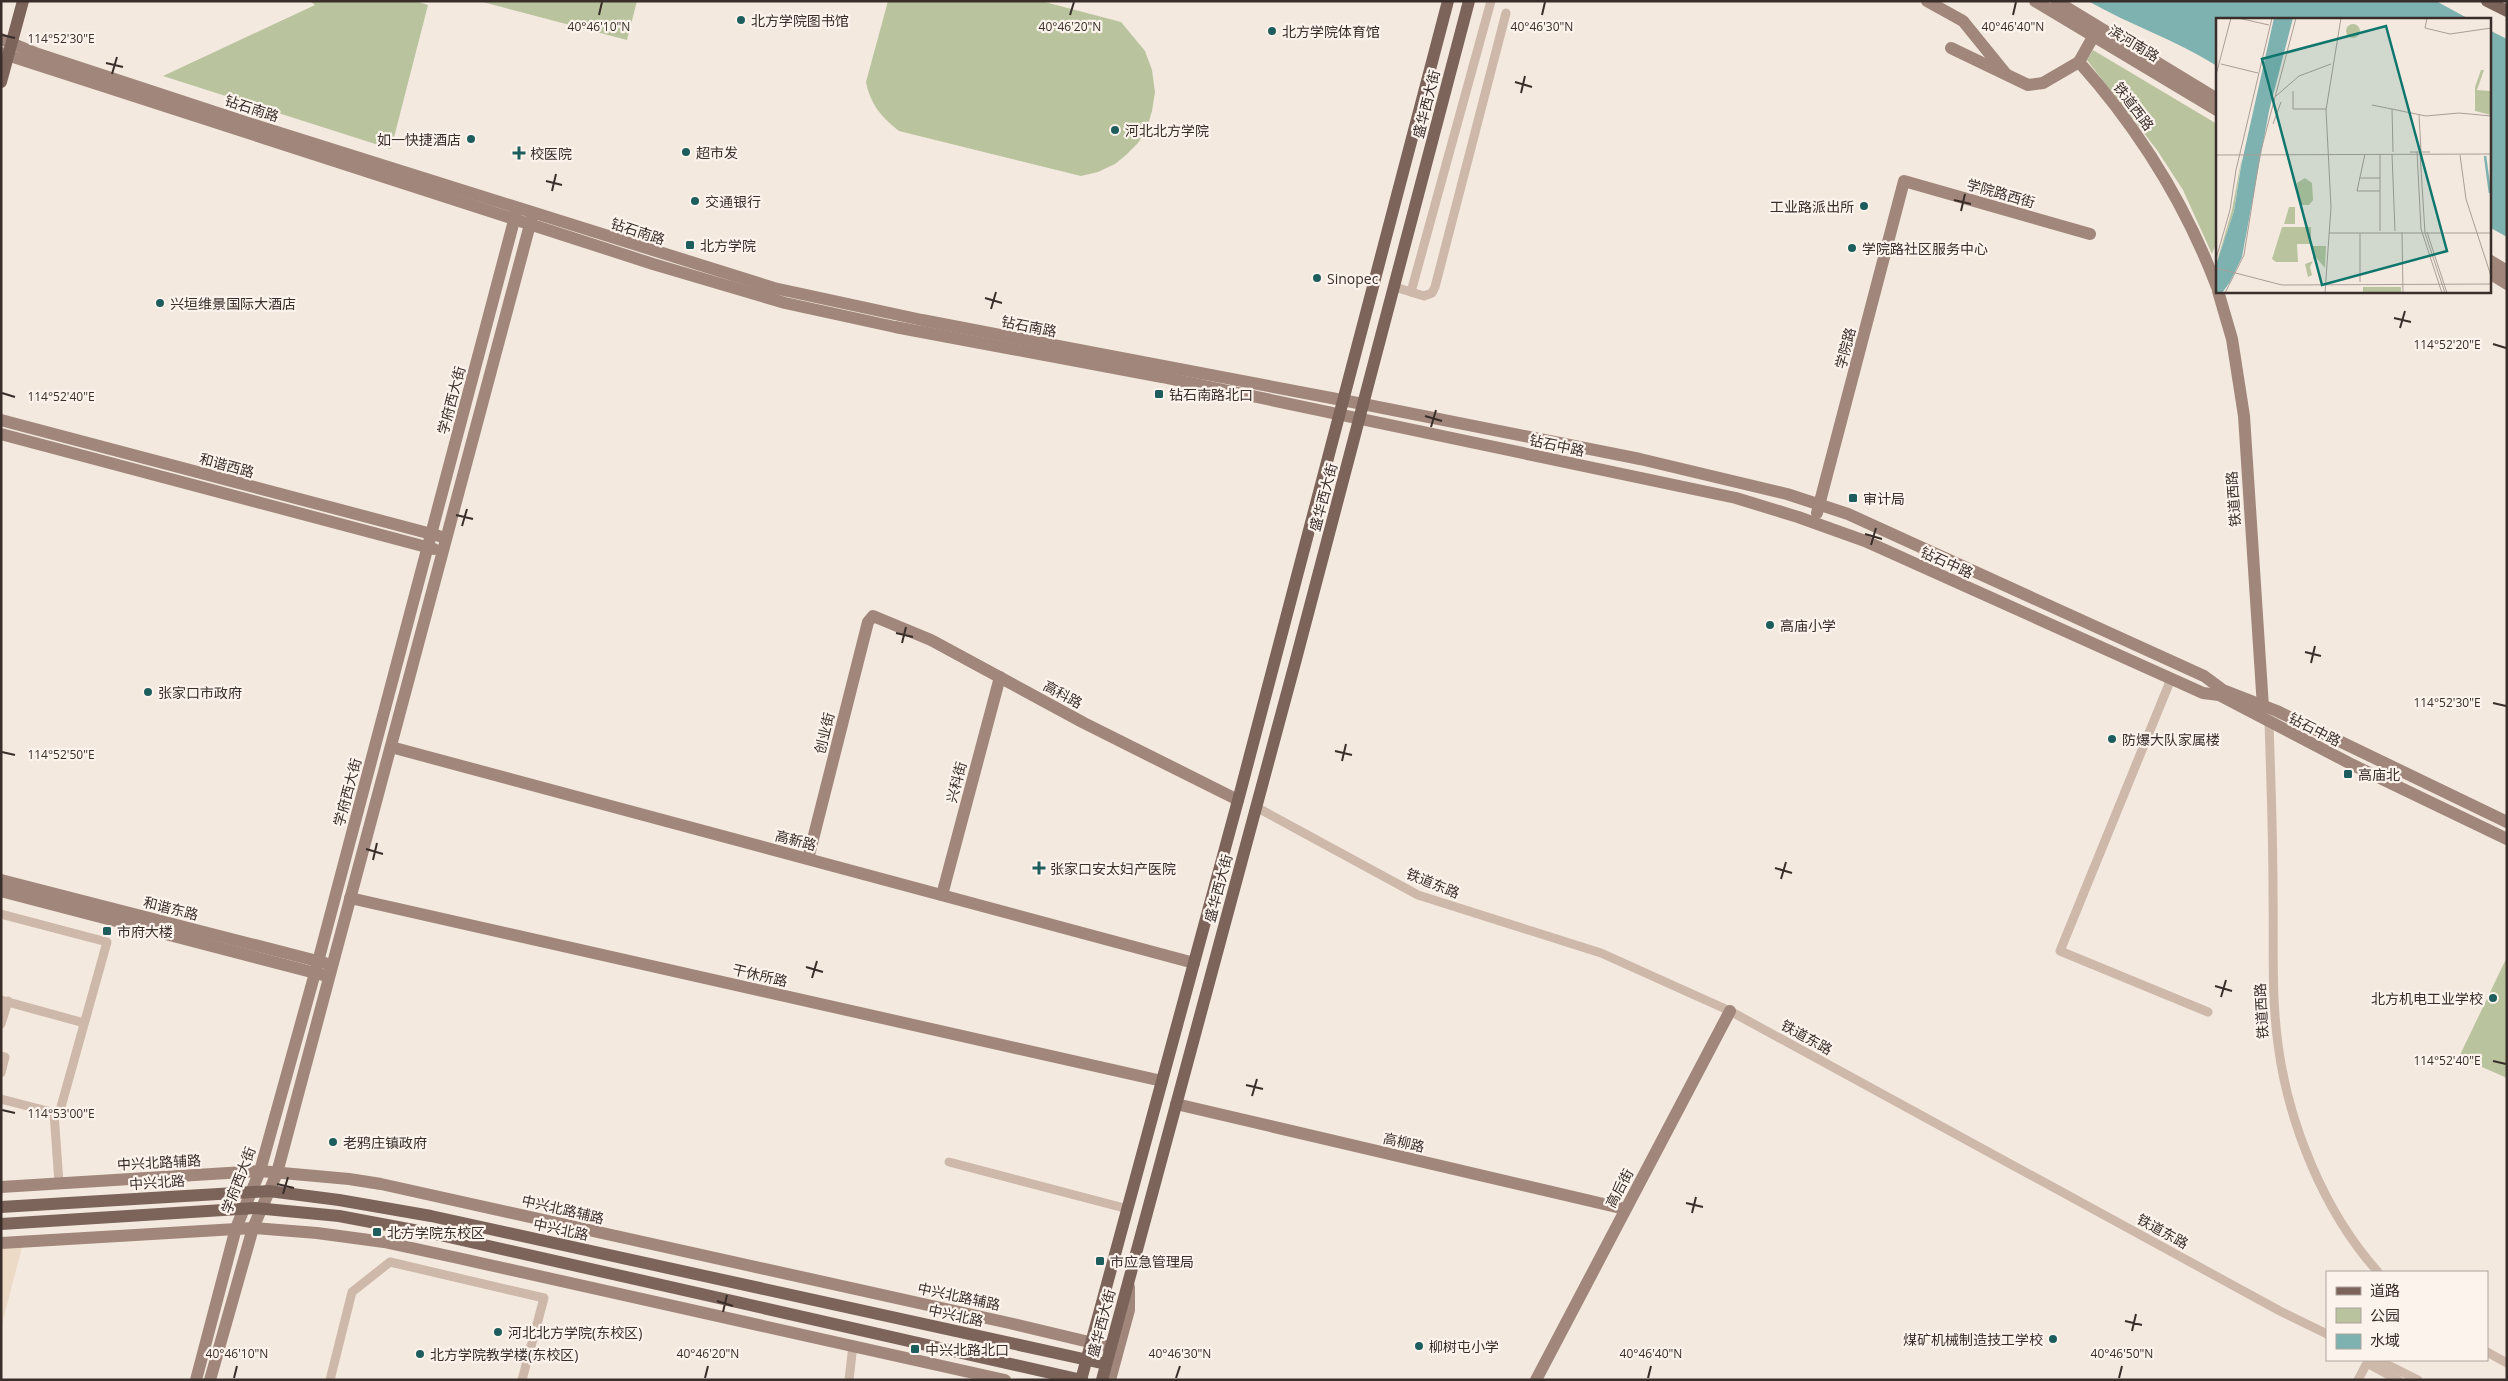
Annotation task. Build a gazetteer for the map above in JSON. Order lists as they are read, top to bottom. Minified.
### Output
{"streets":{"main road":["盛华西大街","中兴北路"],"street":["滨河南路","铁道西路","钻石南路","学院路西街","学院路","学府西大街","钻石中路","和谐西路","高科路","创业街","兴科街","高新路","铁道东路","和谐东路","干休所路","高柳路","中兴北路辅路","高后街"]},"crossings":[["盛华西大街","钻石南路"],["盛华西大街","钻石中路"],["盛华西大街","高科路"],["盛华西大街","高新路"],["盛华西大街","铁道东路"],["盛华西大街","干休所路"],["盛华西大街","高柳路"],["盛华西大街","中兴北路辅路"],["盛华西大街","中兴北路"],["铁道西路","钻石中路"],["钻石南路","学府西大街"],["钻石南路","钻石中路"],["学院路西街","学院路"],["学院路","钻石中路"],["学府西大街","和谐西路"],["学府西大街","和谐东路"],["学府西大街","中兴北路辅路"],["学府西大街","中兴北路"],["高科路","创业街"],["高科路","兴科街"],["创业街","高新路"],["兴科街","高新路"],["铁道东路","高后街"],["高柳路","高后街"]],"places":{"other":["北方学院图书馆","北方学院体育馆","河北北方学院","如一快捷酒店","超市发","交通银行","工业路派出所","学院路社区服务中心","Sinopec","兴垣维景国际大酒店","高庙小学","张家口市政府","防爆大队家属楼","北方机电工业学校","老鸦庄镇政府","河北北方学院(东校区)","煤矿机械制造技工学校","柳树屯小学","北方学院教学楼(东校区)"],"health":["校医院","张家口安太妇产医院"],"transit":["北方学院","钻石南路北口","审计局","高庙北","市府大楼","北方学院东校区","市应急管理局","中兴北路北口"]},"legend":["道路","公园","水域"],"coordinates":["40°46'10\"N","40°46'20\"N","40°46'30\"N","40°46'40\"N","114°52'30\"E","114°52'20\"E","114°52'40\"E","114°52'50\"E","114°53'00\"E","40°46'50\"N"]}
